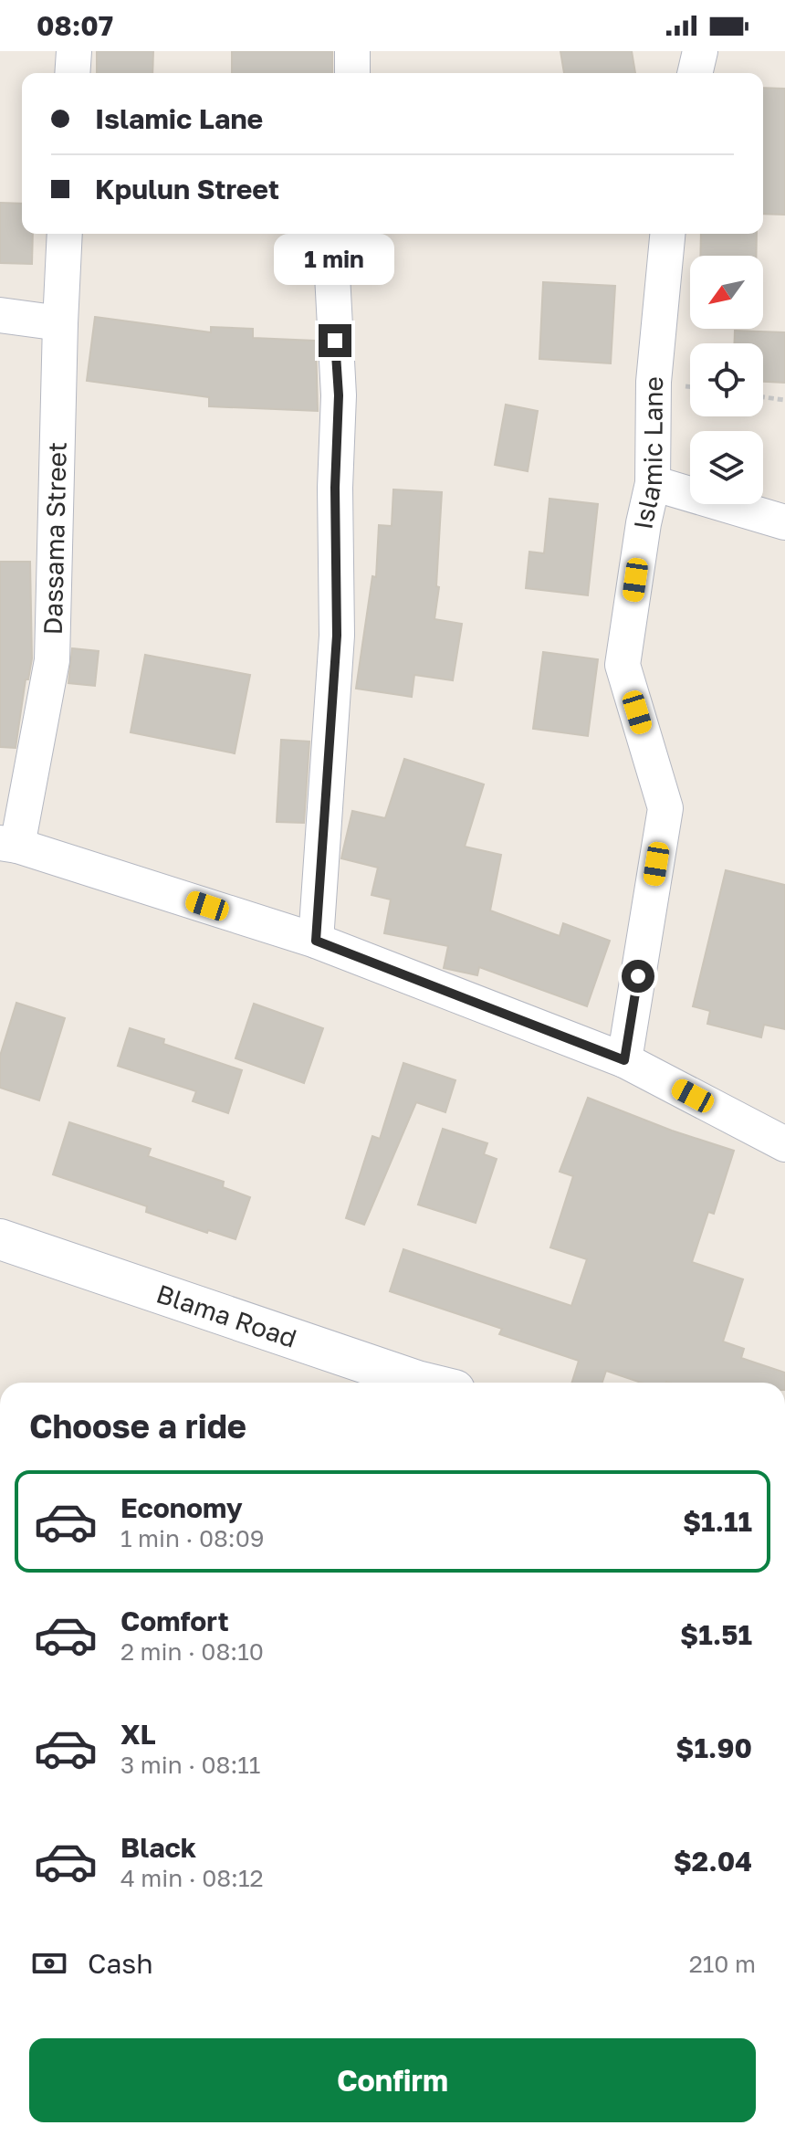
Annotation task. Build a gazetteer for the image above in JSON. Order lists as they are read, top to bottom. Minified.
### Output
{"streets":{"street":["Islamic Lane","Dassama Street","Blama Road"]},"north":"bottom left","page":{"status":"08:07","banner":["Islamic Lane","Kpulun Street"],"bubble":"1 min","heading":"Choose a ride","list":[{"name":"Economy","note":"1 min · 08:09","value":"$1.11"},{"name":"Comfort","note":"2 min · 08:10","value":"$1.51"},{"name":"XL","note":"3 min · 08:11","value":"$1.90"},{"name":"Black","note":"4 min · 08:12","value":"$2.04"}],"pay":["Cash","210 m"],"buttons":"Confirm"}}
